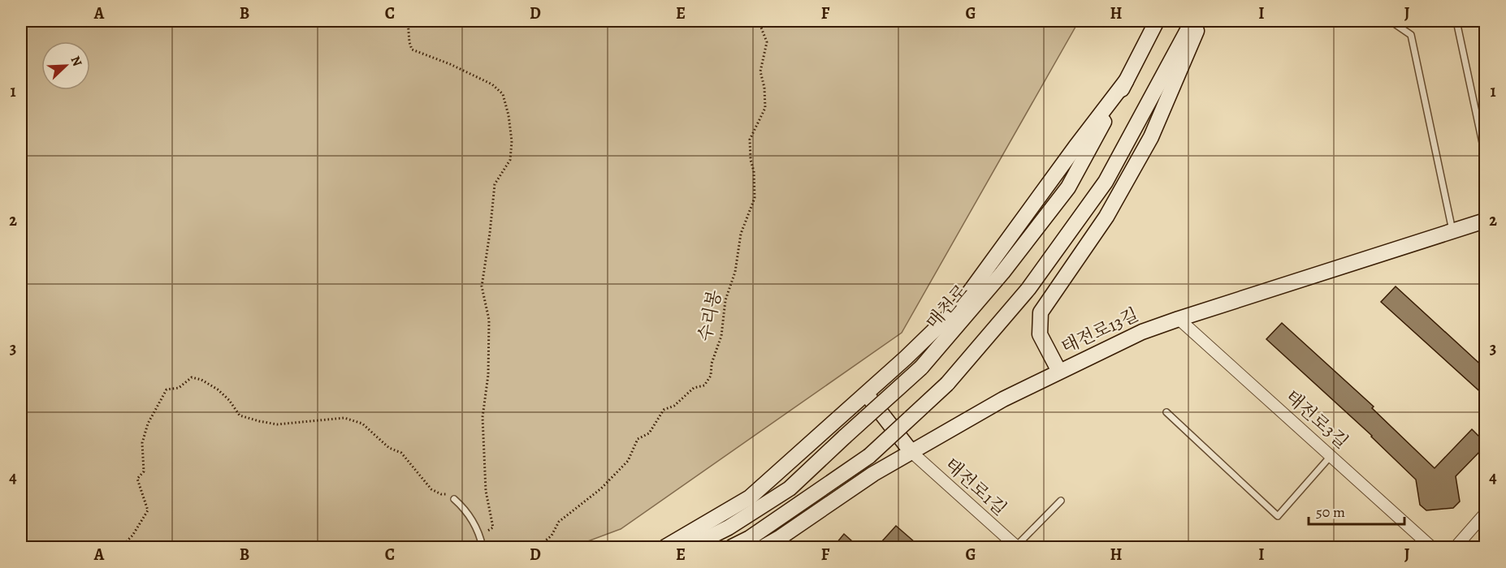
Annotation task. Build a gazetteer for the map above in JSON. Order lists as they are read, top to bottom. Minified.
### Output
{"streets":{"main road":["매천로","태전로13길"],"street":["태전로3길","태전로1길"],"path":["수리봉"]},"crossings":[["태전로13길","태전로3길"],["태전로13길","태전로1길"]],"scale_bar":"50 m","north":"top right","grid":{"columns":["A","B","C","D","E","F","G","H","I","J"],"rows":["1","2","3","4"]}}
